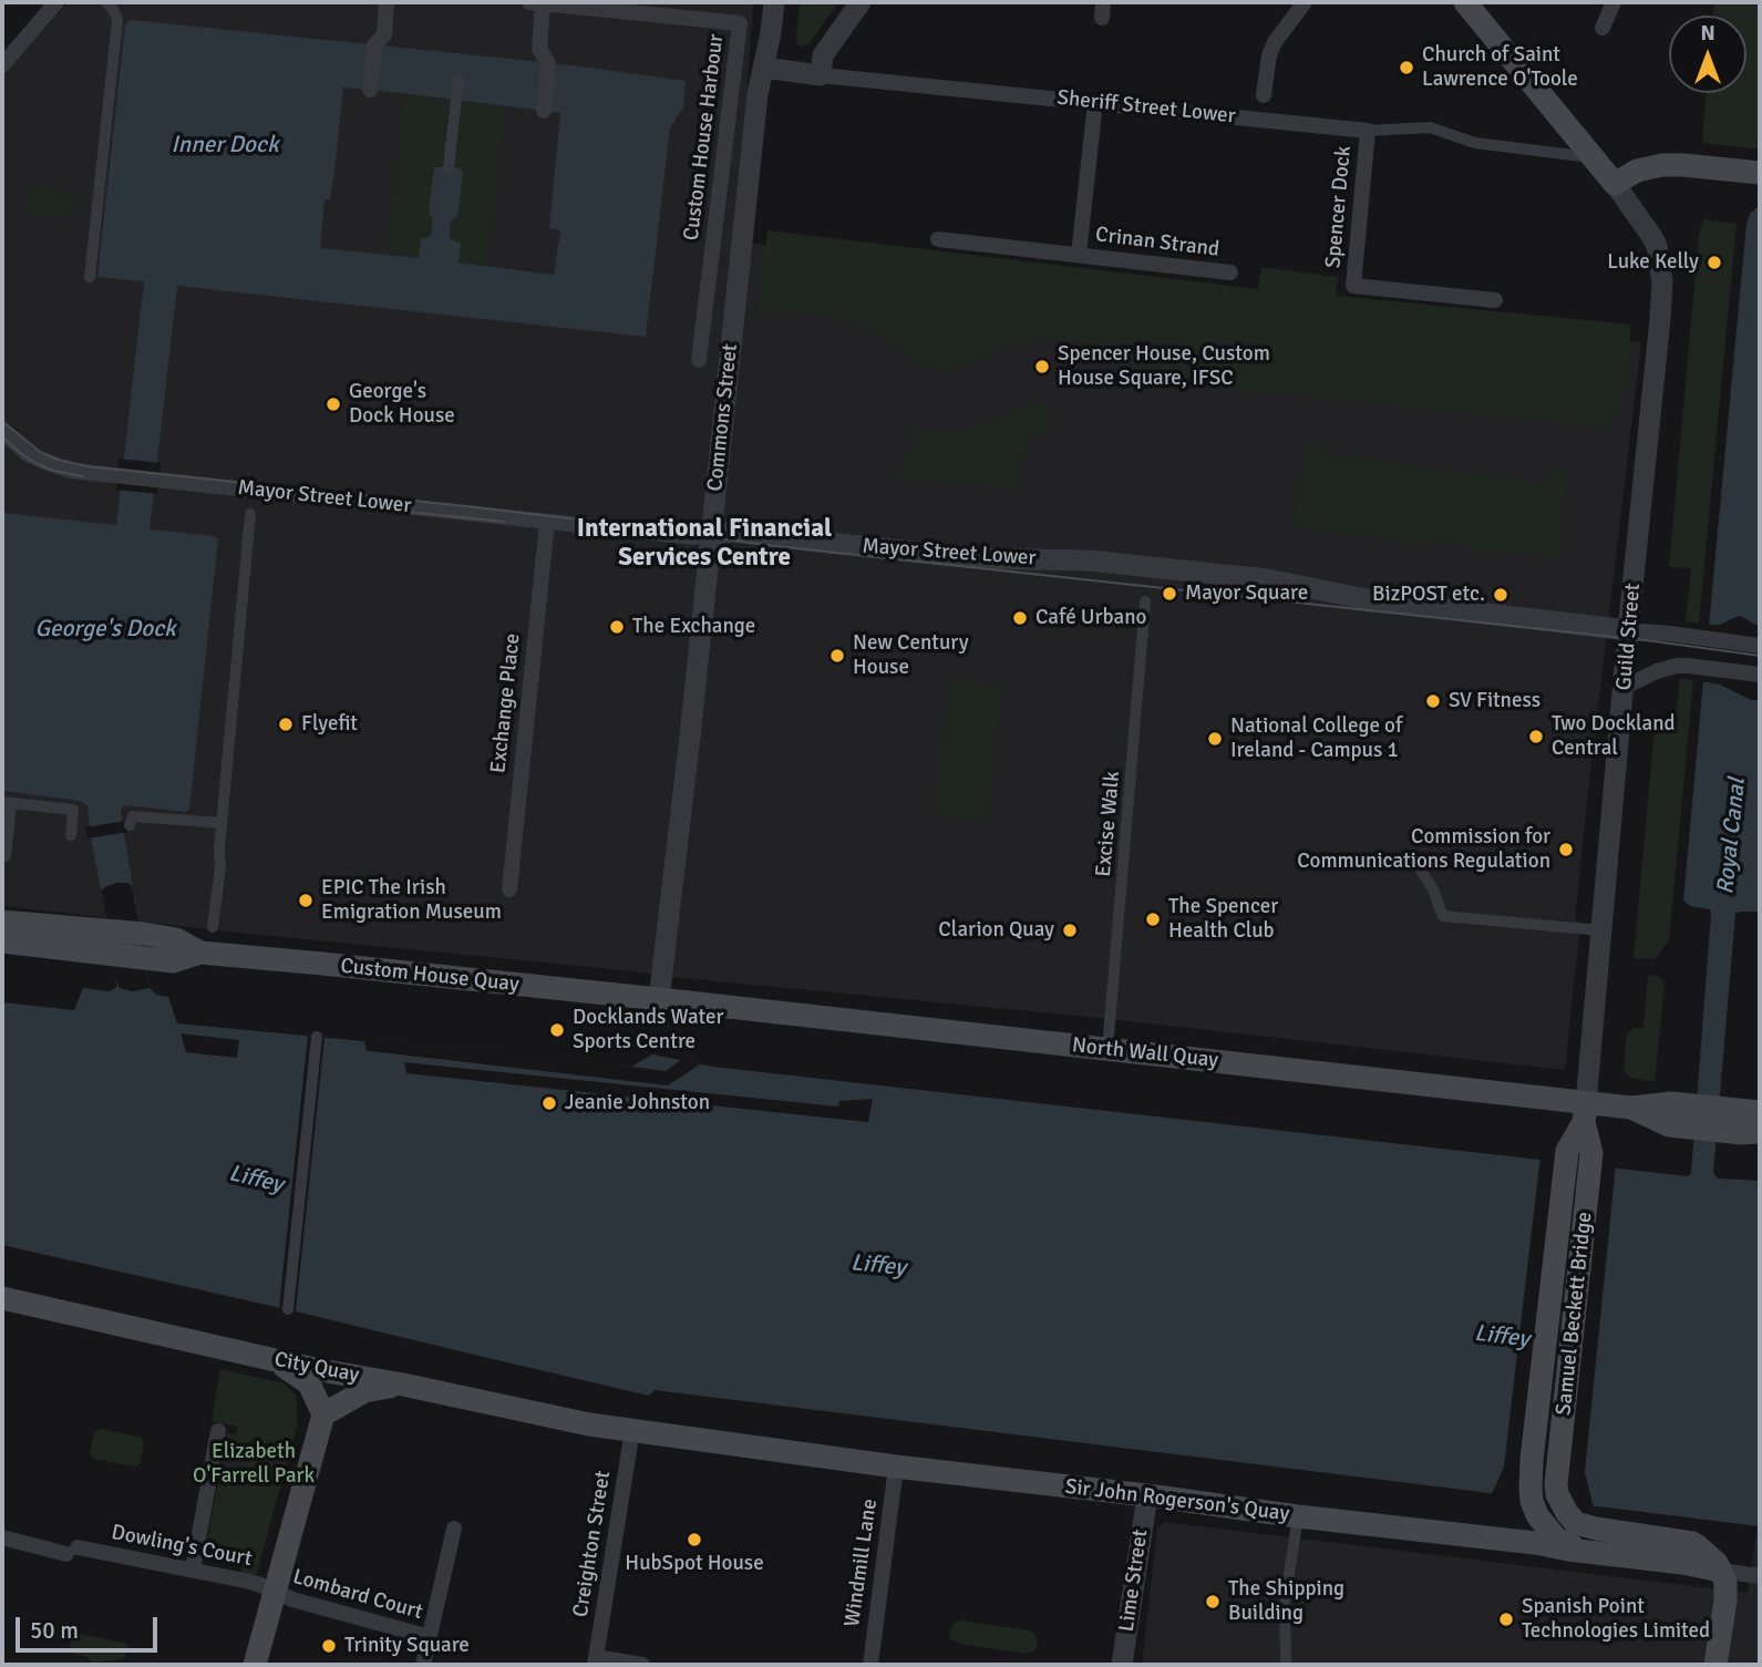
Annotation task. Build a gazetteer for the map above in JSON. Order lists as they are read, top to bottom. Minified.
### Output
{"streets":{"main road":["Custom House Quay","North Wall Quay","Samuel Beckett Bridge","City Quay","Sir John Rogerson's Quay"],"street":["Sheriff Street Lower","Custom House Harbour","Spencer Dock","Crinan Strand","Commons Street","Mayor Street Lower","Guild Street","Exchange Place","Excise Walk","Creighton Street","Dowling's Court","Windmill Lane","Lime Street","Lombard Court"]},"crossings":[["Sheriff Street Lower","Spencer Dock"],["Sheriff Street Lower","Crinan Strand"],["Sheriff Street Lower","Commons Street"],["Commons Street","Mayor Street Lower"],["Commons Street","Custom House Quay"],["Commons Street","North Wall Quay"],["Mayor Street Lower","Guild Street"],["Mayor Street Lower","Exchange Place"],["Guild Street","North Wall Quay"],["Guild Street","Samuel Beckett Bridge"],["Excise Walk","North Wall Quay"],["Custom House Quay","North Wall Quay"],["North Wall Quay","Samuel Beckett Bridge"],["Samuel Beckett Bridge","Sir John Rogerson's Quay"],["City Quay","Sir John Rogerson's Quay"],["City Quay","Creighton Street"],["Sir John Rogerson's Quay","Creighton Street"],["Sir John Rogerson's Quay","Windmill Lane"],["Sir John Rogerson's Quay","Lime Street"],["Dowling's Court","Lombard Court"]],"districts":["International Financial Services Centre"],"water":["Inner Dock","George's Dock","Royal Canal","Liffey"],"parks":["Elizabeth O'Farrell Park"],"places":["Church of Saint Lawrence O'Toole","Luke Kelly","Spencer House, Custom House Square, IFSC","George's Dock House","Mayor Square","BizPOST etc.","Café Urbano","The Exchange","New Century House","SV Fitness","Flyefit","Two Dockland Central","National College of Ireland - Campus 1","Commission for Communications Regulation","EPIC The Irish Emigration Museum","The Spencer Health Club","Clarion Quay","Docklands Water Sports Centre","Jeanie Johnston","HubSpot House","The Shipping Building","Spanish Point Technologies Limited","Trinity Square"],"scale_bar":"50 m","north":"top"}
